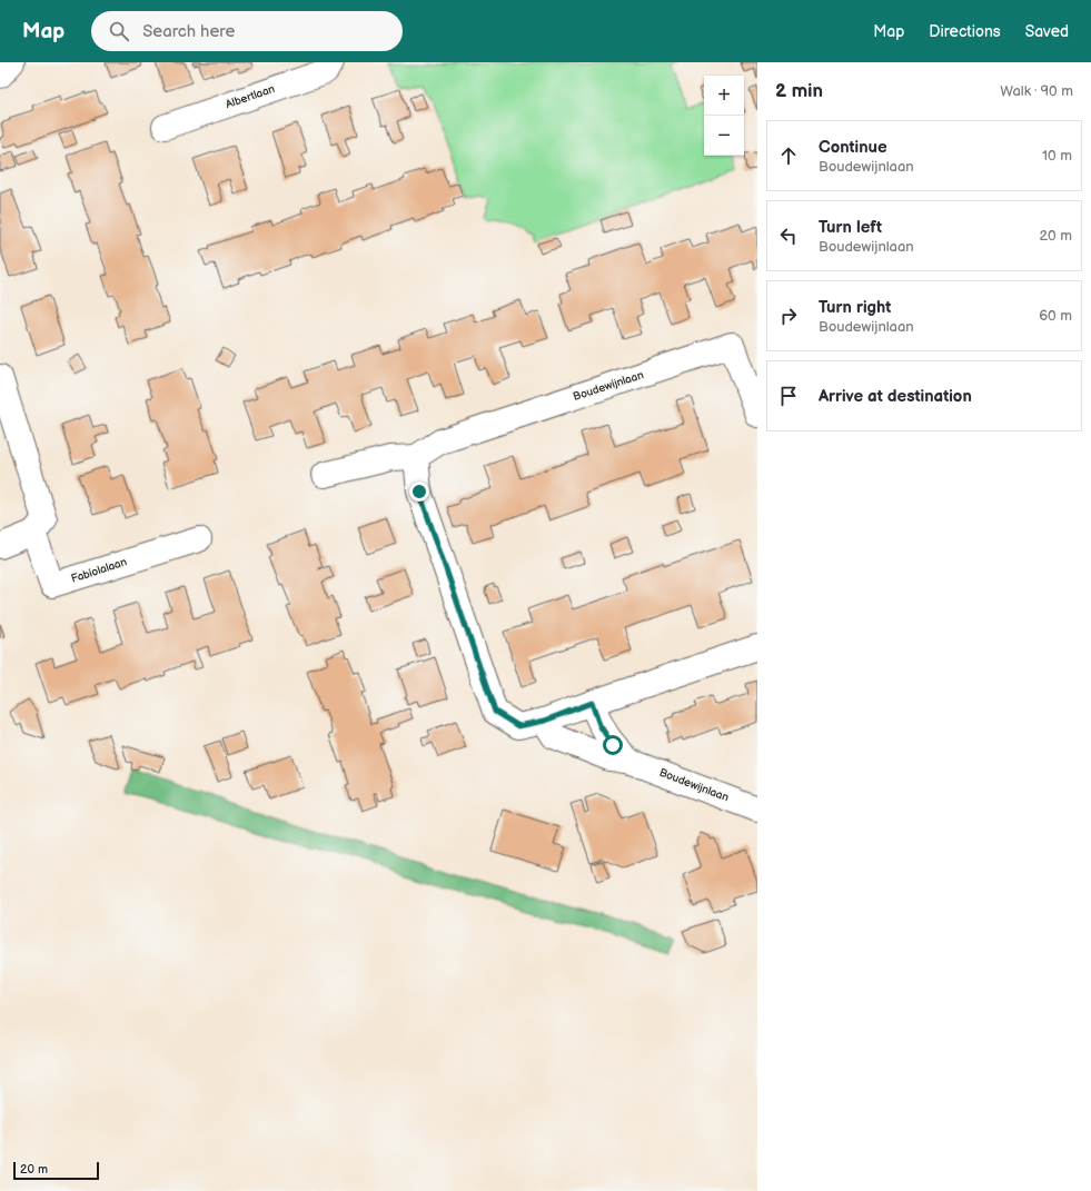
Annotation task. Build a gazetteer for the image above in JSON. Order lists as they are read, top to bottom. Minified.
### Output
{"streets":{"street":["Albertlaan","Boudewijnlaan","Fabiolalaan"]},"scale_bar":"20 m","page":{"header":"Map","search":"Search here","nav":["Map","Directions","Saved"],"heading":["2 min","Walk · 90 m"],"map_buttons":["+","−"],"list":[["Continue","Boudewijnlaan","10 m"],["Turn left","Boudewijnlaan","20 m"],["Turn right","Boudewijnlaan","60 m"],"Arrive at destination"],"scale":"20 m"}}
